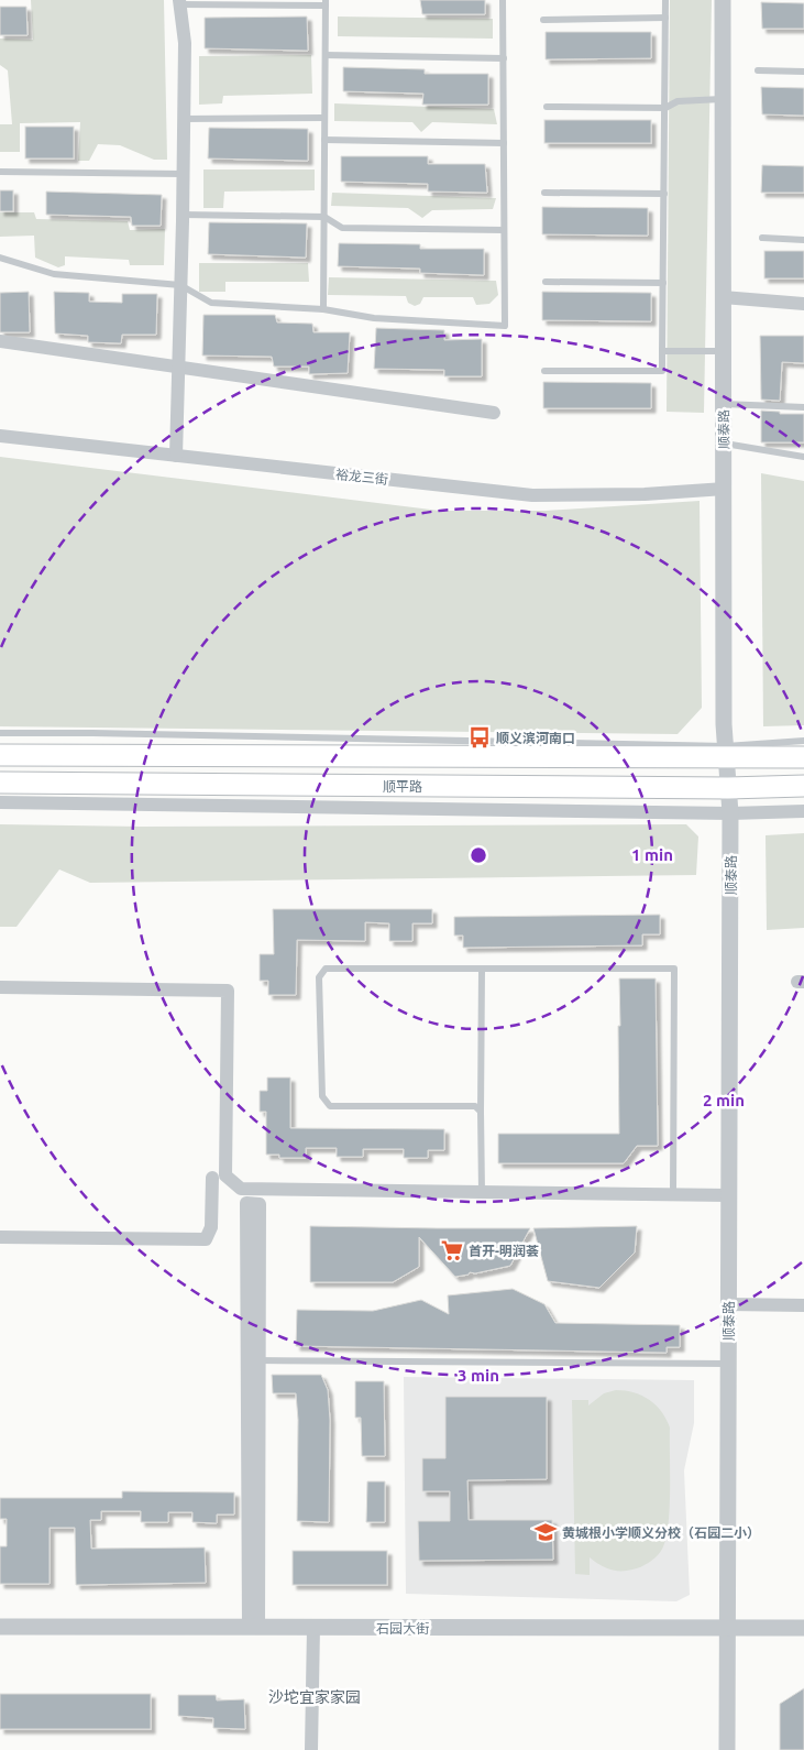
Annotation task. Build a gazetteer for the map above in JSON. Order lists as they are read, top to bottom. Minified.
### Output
{"streets":{"main road":["顺平路"],"street":["顺泰路","裕龙三街","石园大街"]},"crossings":[["顺泰路","裕龙三街"],["顺泰路","顺平路"],["顺泰路","石园大街"]],"districts":["沙坨宜家家园"],"places":{"bus stop":["顺义滨河南口"],"supermarket":["首开-明润荟"],"school or university":["黄城根小学顺义分校（石园二小）"]},"rings":["1 min","2 min","3 min"]}
